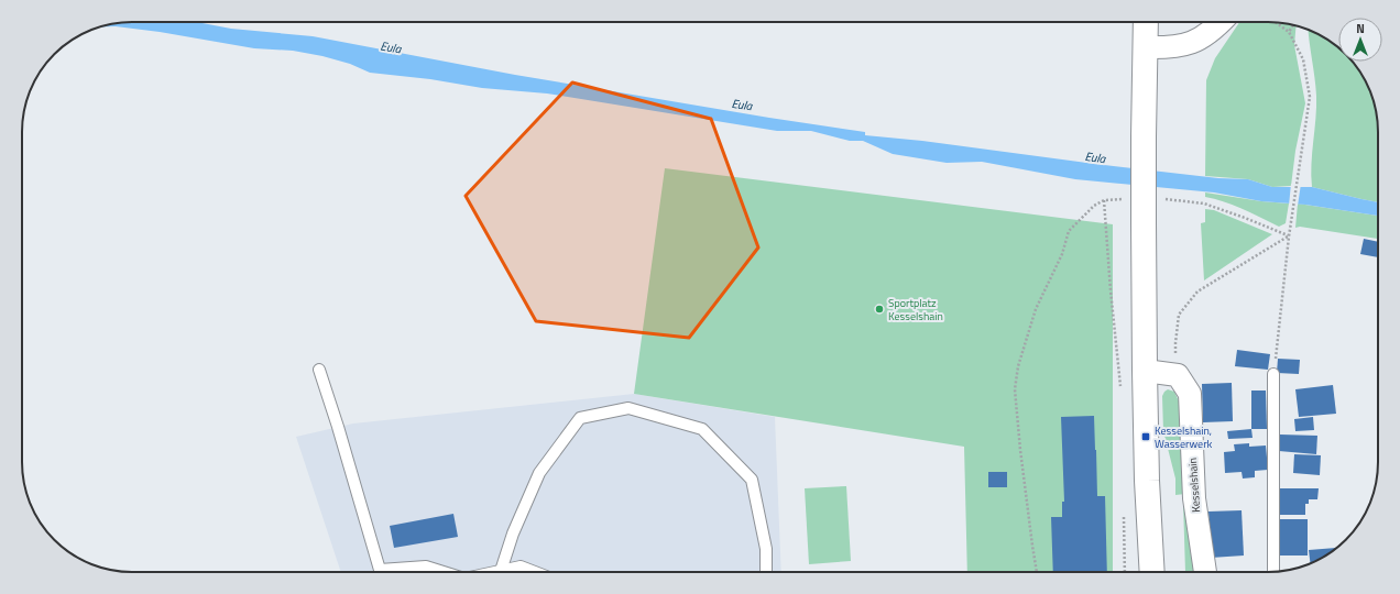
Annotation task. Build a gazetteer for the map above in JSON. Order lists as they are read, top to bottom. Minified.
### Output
{"streets":{"street":["Kesselshain"]},"water":["Eula"],"places":{"other":["Sportplatz Kesselshain"],"transit":["Kesselshain, Wasserwerk"]},"north":"top"}
